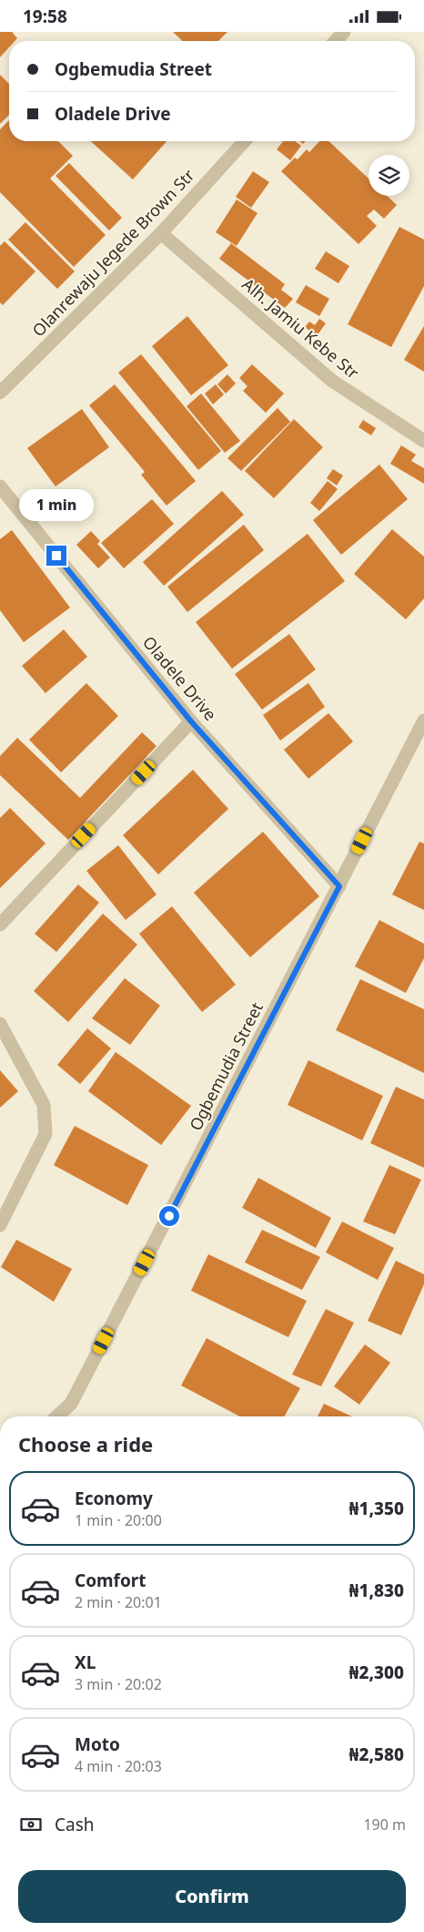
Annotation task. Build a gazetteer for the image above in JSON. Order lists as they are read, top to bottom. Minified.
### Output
{"streets":{"street":["Olanrewaju Jegede Brown Str","Alh. Jamiu Kebe Str","Oladele Drive","Ogbemudia Street"]},"crossings":[["Olanrewaju Jegede Brown Str","Alh. Jamiu Kebe Str"],["Oladele Drive","Ogbemudia Street"]],"page":{"status":"19:58","banner":["Ogbemudia Street","Oladele Drive"],"bubble":"1 min","heading":"Choose a ride","list":[{"name":"Economy","note":"1 min · 20:00","value":"₦1,350"},{"name":"Comfort","note":"2 min · 20:01","value":"₦1,830"},{"name":"XL","note":"3 min · 20:02","value":"₦2,300"},{"name":"Moto","note":"4 min · 20:03","value":"₦2,580"}],"pay":["Cash","190 m"],"buttons":"Confirm"}}
